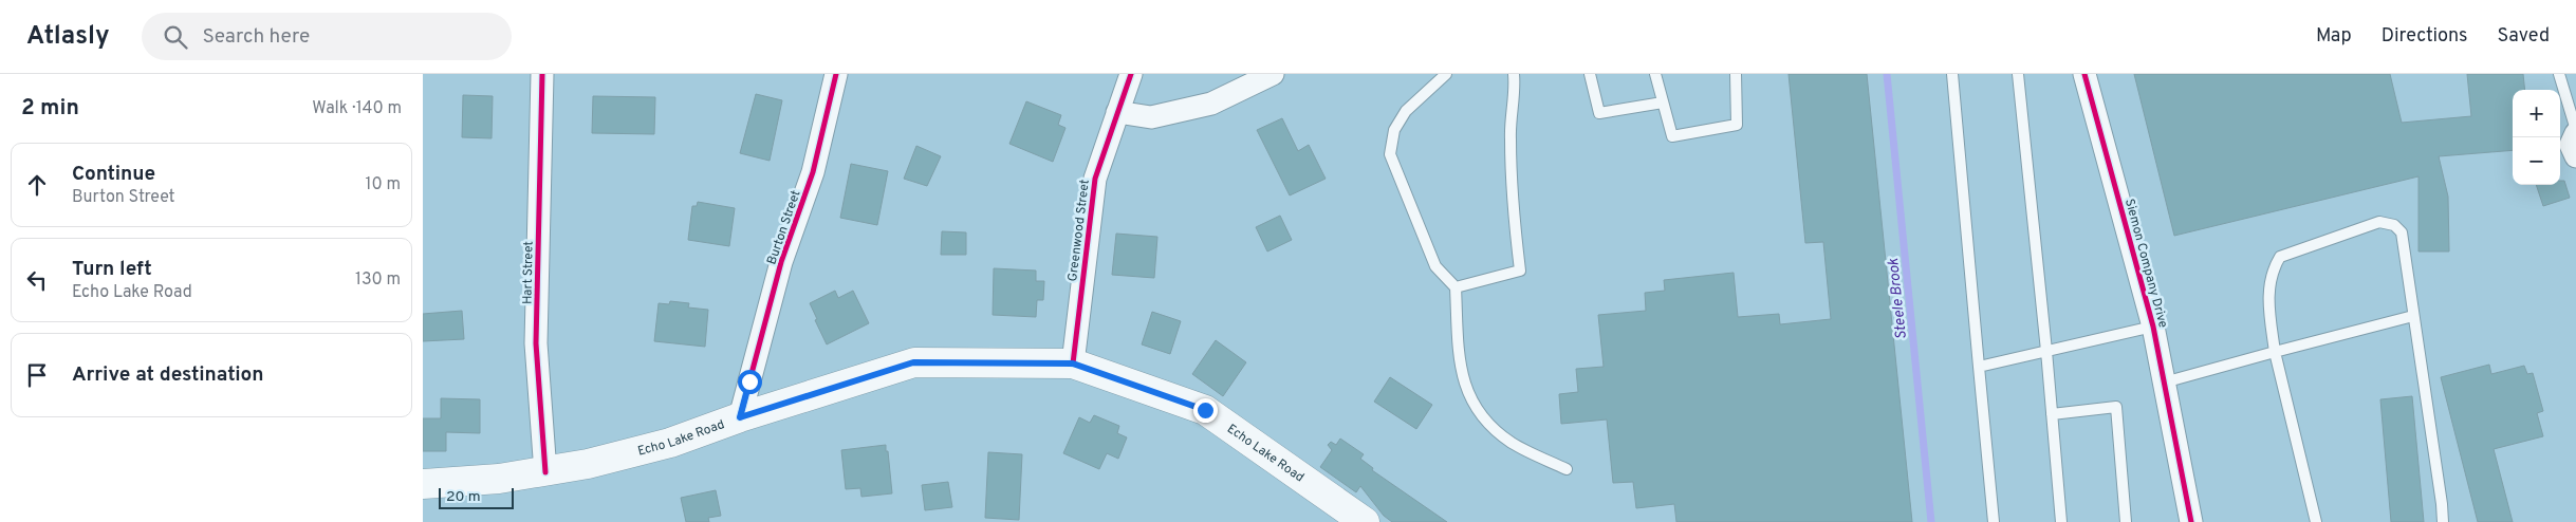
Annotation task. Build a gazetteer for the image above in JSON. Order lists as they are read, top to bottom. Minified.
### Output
{"streets":{"main road":["Echo Lake Road"],"street":["Burton Street","Greenwood Street","Siemon Company Drive","Hart Street"]},"crossings":[["Burton Street","Echo Lake Road"],["Greenwood Street","Echo Lake Road"],["Hart Street","Echo Lake Road"]],"water":["Steele Brook"],"scale_bar":"20 m","page":{"header":"Atlasly","search":"Search here","nav":["Map","Directions","Saved"],"heading":["2 min","Walk · 140 m"],"map_buttons":["+","−"],"list":[["Continue","Burton Street","10 m"],["Turn left","Echo Lake Road","130 m"],"Arrive at destination"],"scale":"20 m"}}
